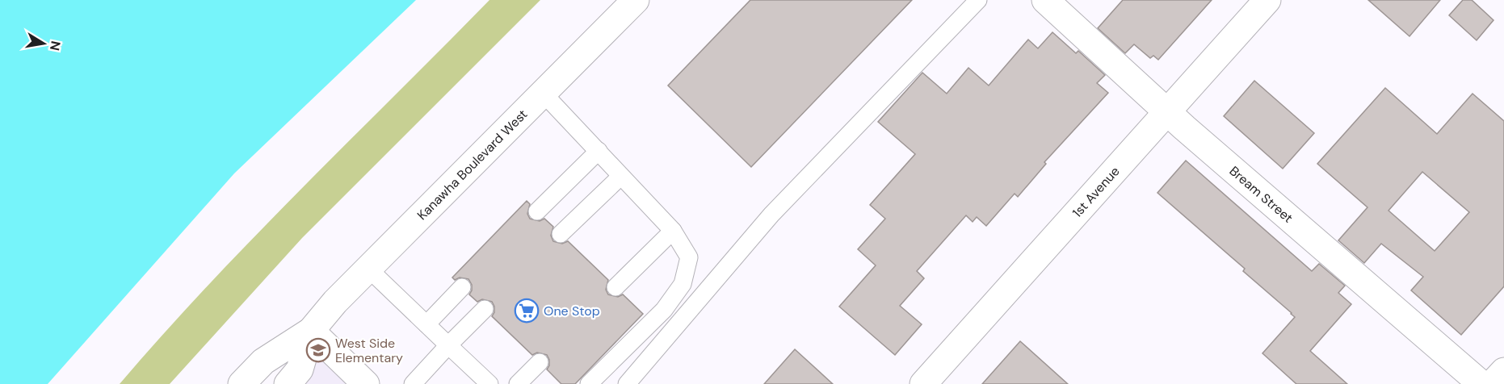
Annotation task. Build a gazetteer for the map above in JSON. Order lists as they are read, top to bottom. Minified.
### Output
{"streets":{"street":["Kanawha Boulevard West","1st Avenue","Bream Street"]},"crossings":[["1st Avenue","Bream Street"]],"places":{"supermarket":["One Stop"],"school or university":["West Side Elementary"]},"north":"right"}
